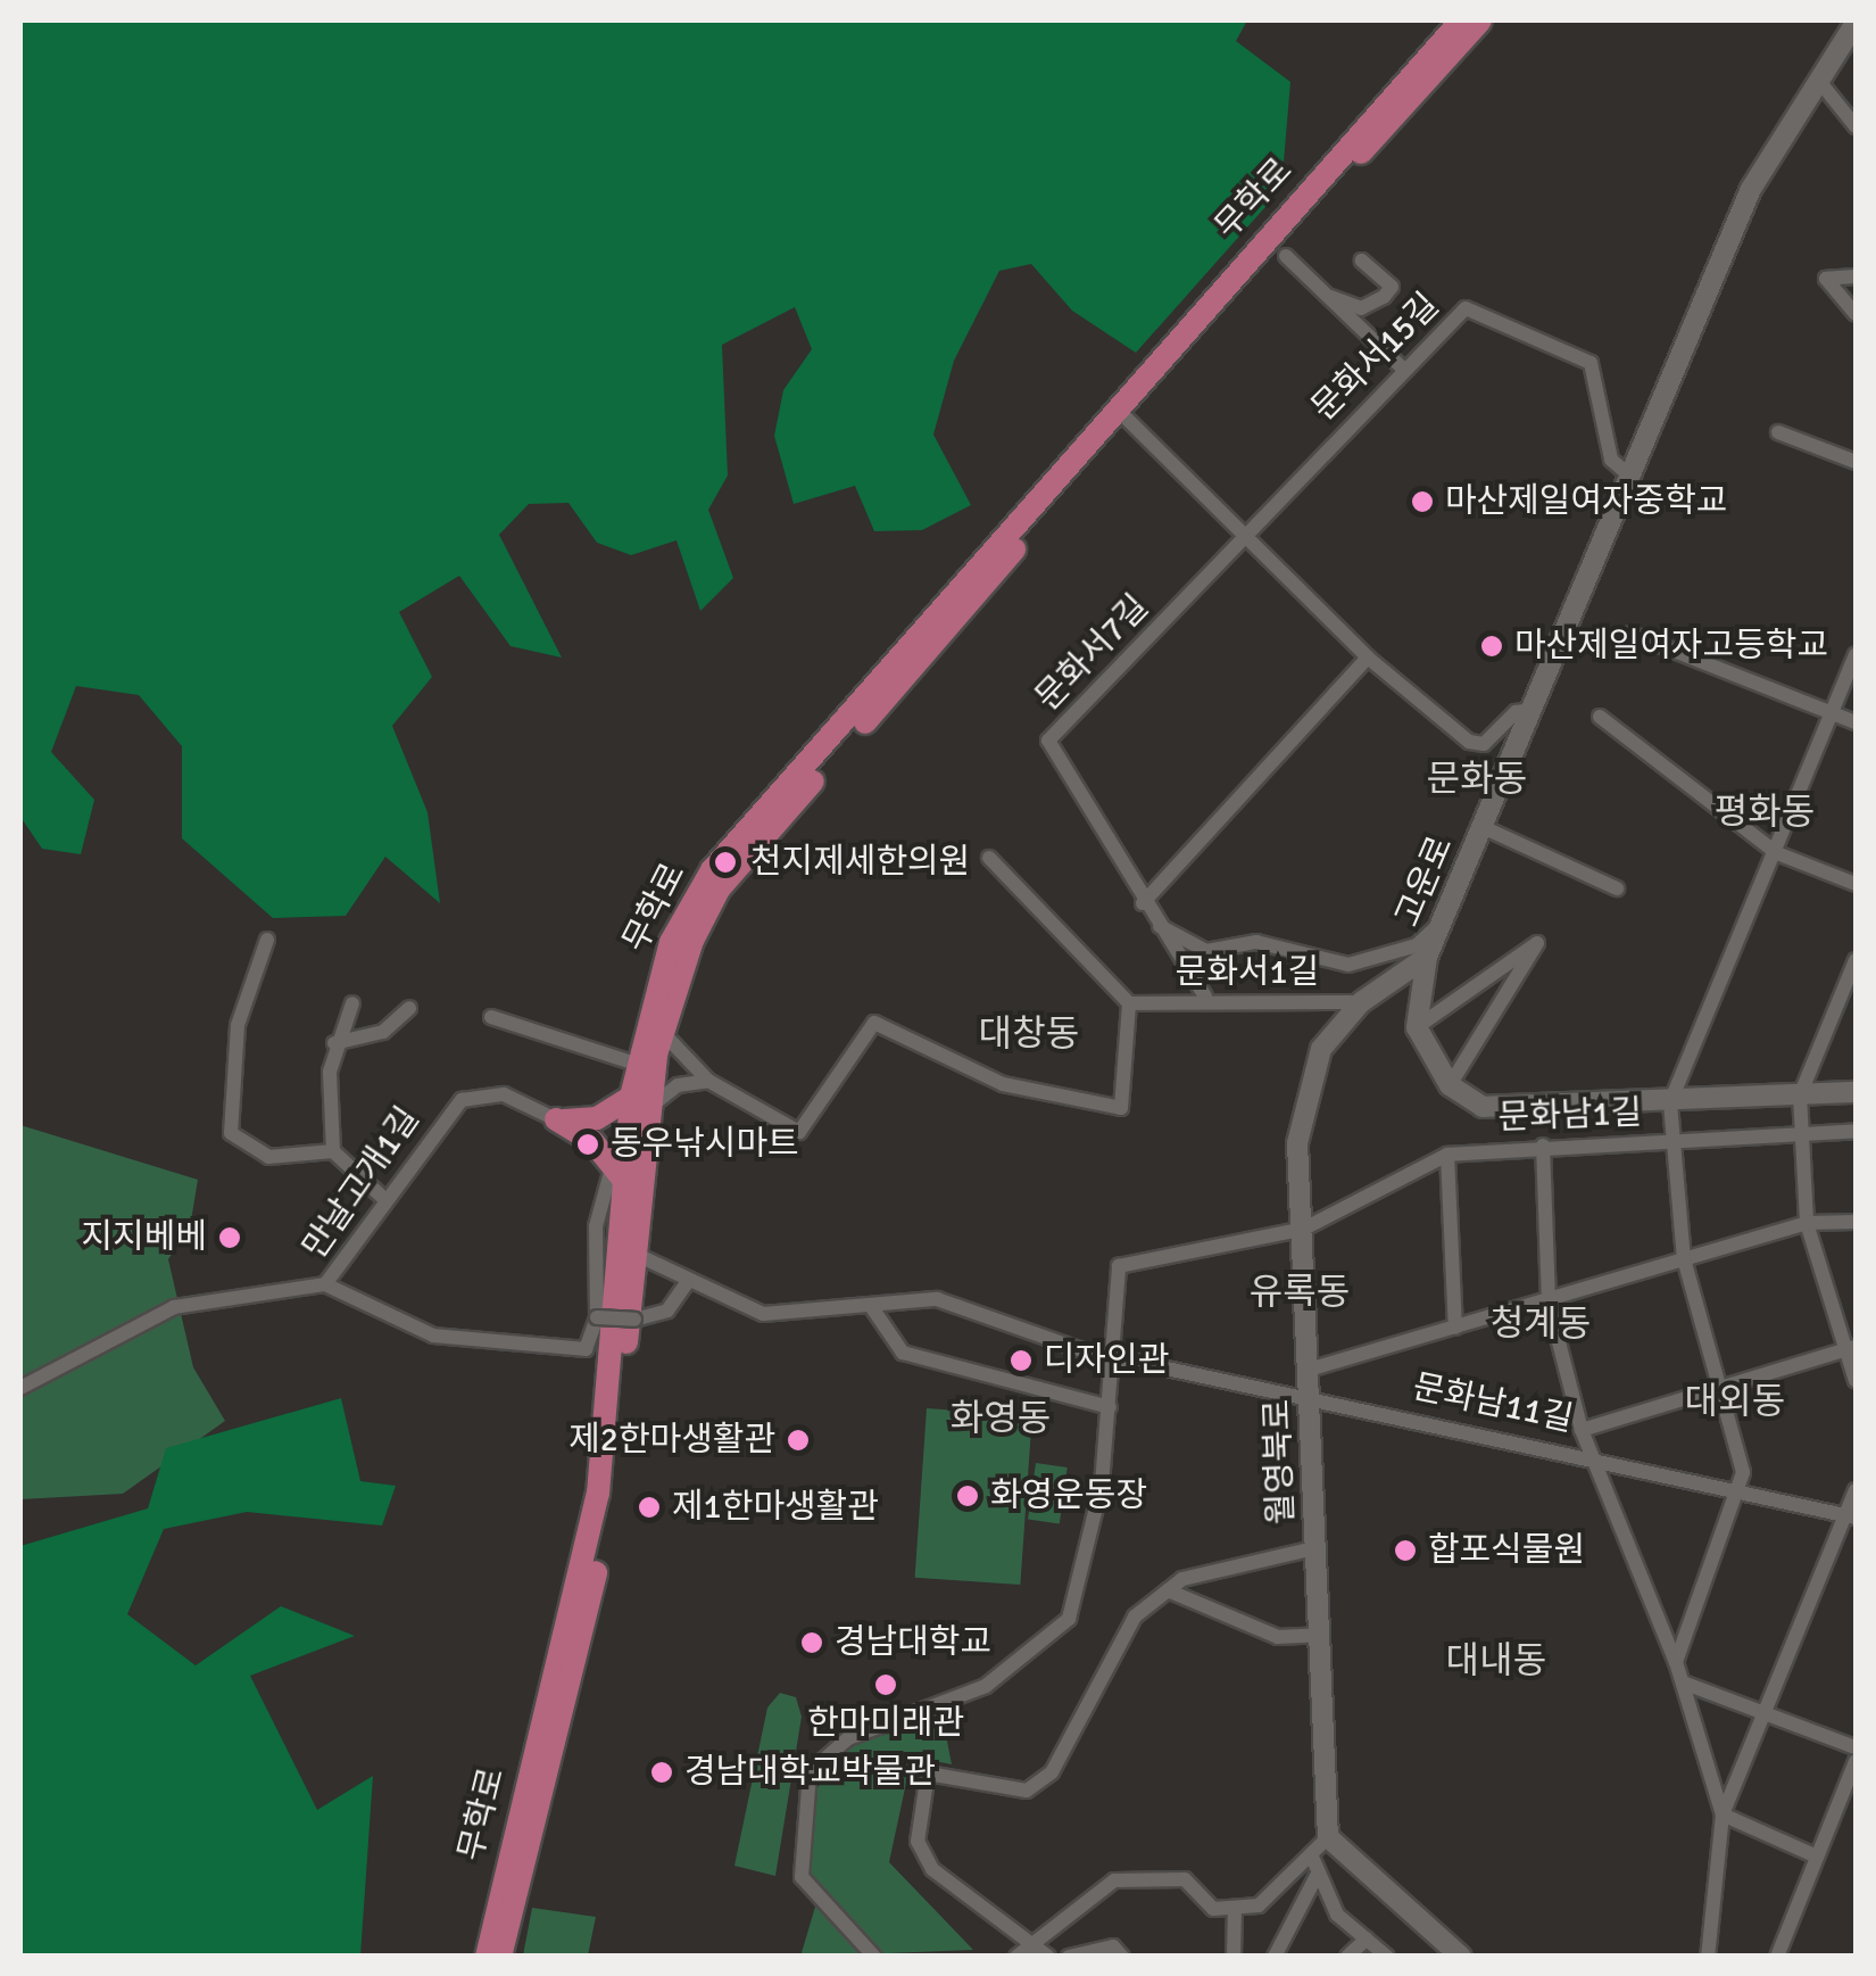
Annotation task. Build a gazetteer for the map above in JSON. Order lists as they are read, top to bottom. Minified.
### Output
{"streets":{"main road":["무학로","고운로","월영북로"],"street":["문화서15길","문화서7길","문화서1길","문화남1길","만날고개1길","문화남11길"]},"crossings":[["무학로","문화서1길"],["무학로","문화남11길"],["문화서15길","문화서7길"],["문화서15길","고운로"],["문화서7길","문화서1길"],["고운로","월영북로"],["문화서1길","월영북로"],["문화남1길","문화남11길"],["문화남1길","월영북로"],["문화남11길","월영북로"]],"districts":["문화동","평화동","대창동","유록동","청계동","대외동","화영동","대내동"],"places":["마산제일여자중학교","마산제일여자고등학교","천지제세한의원","동우낚시마트","지지베베","디자인관","제2한마생활관","화영운동장","제1한마생활관","합포식물원","경남대학교","한마미래관","경남대학교박물관"]}
